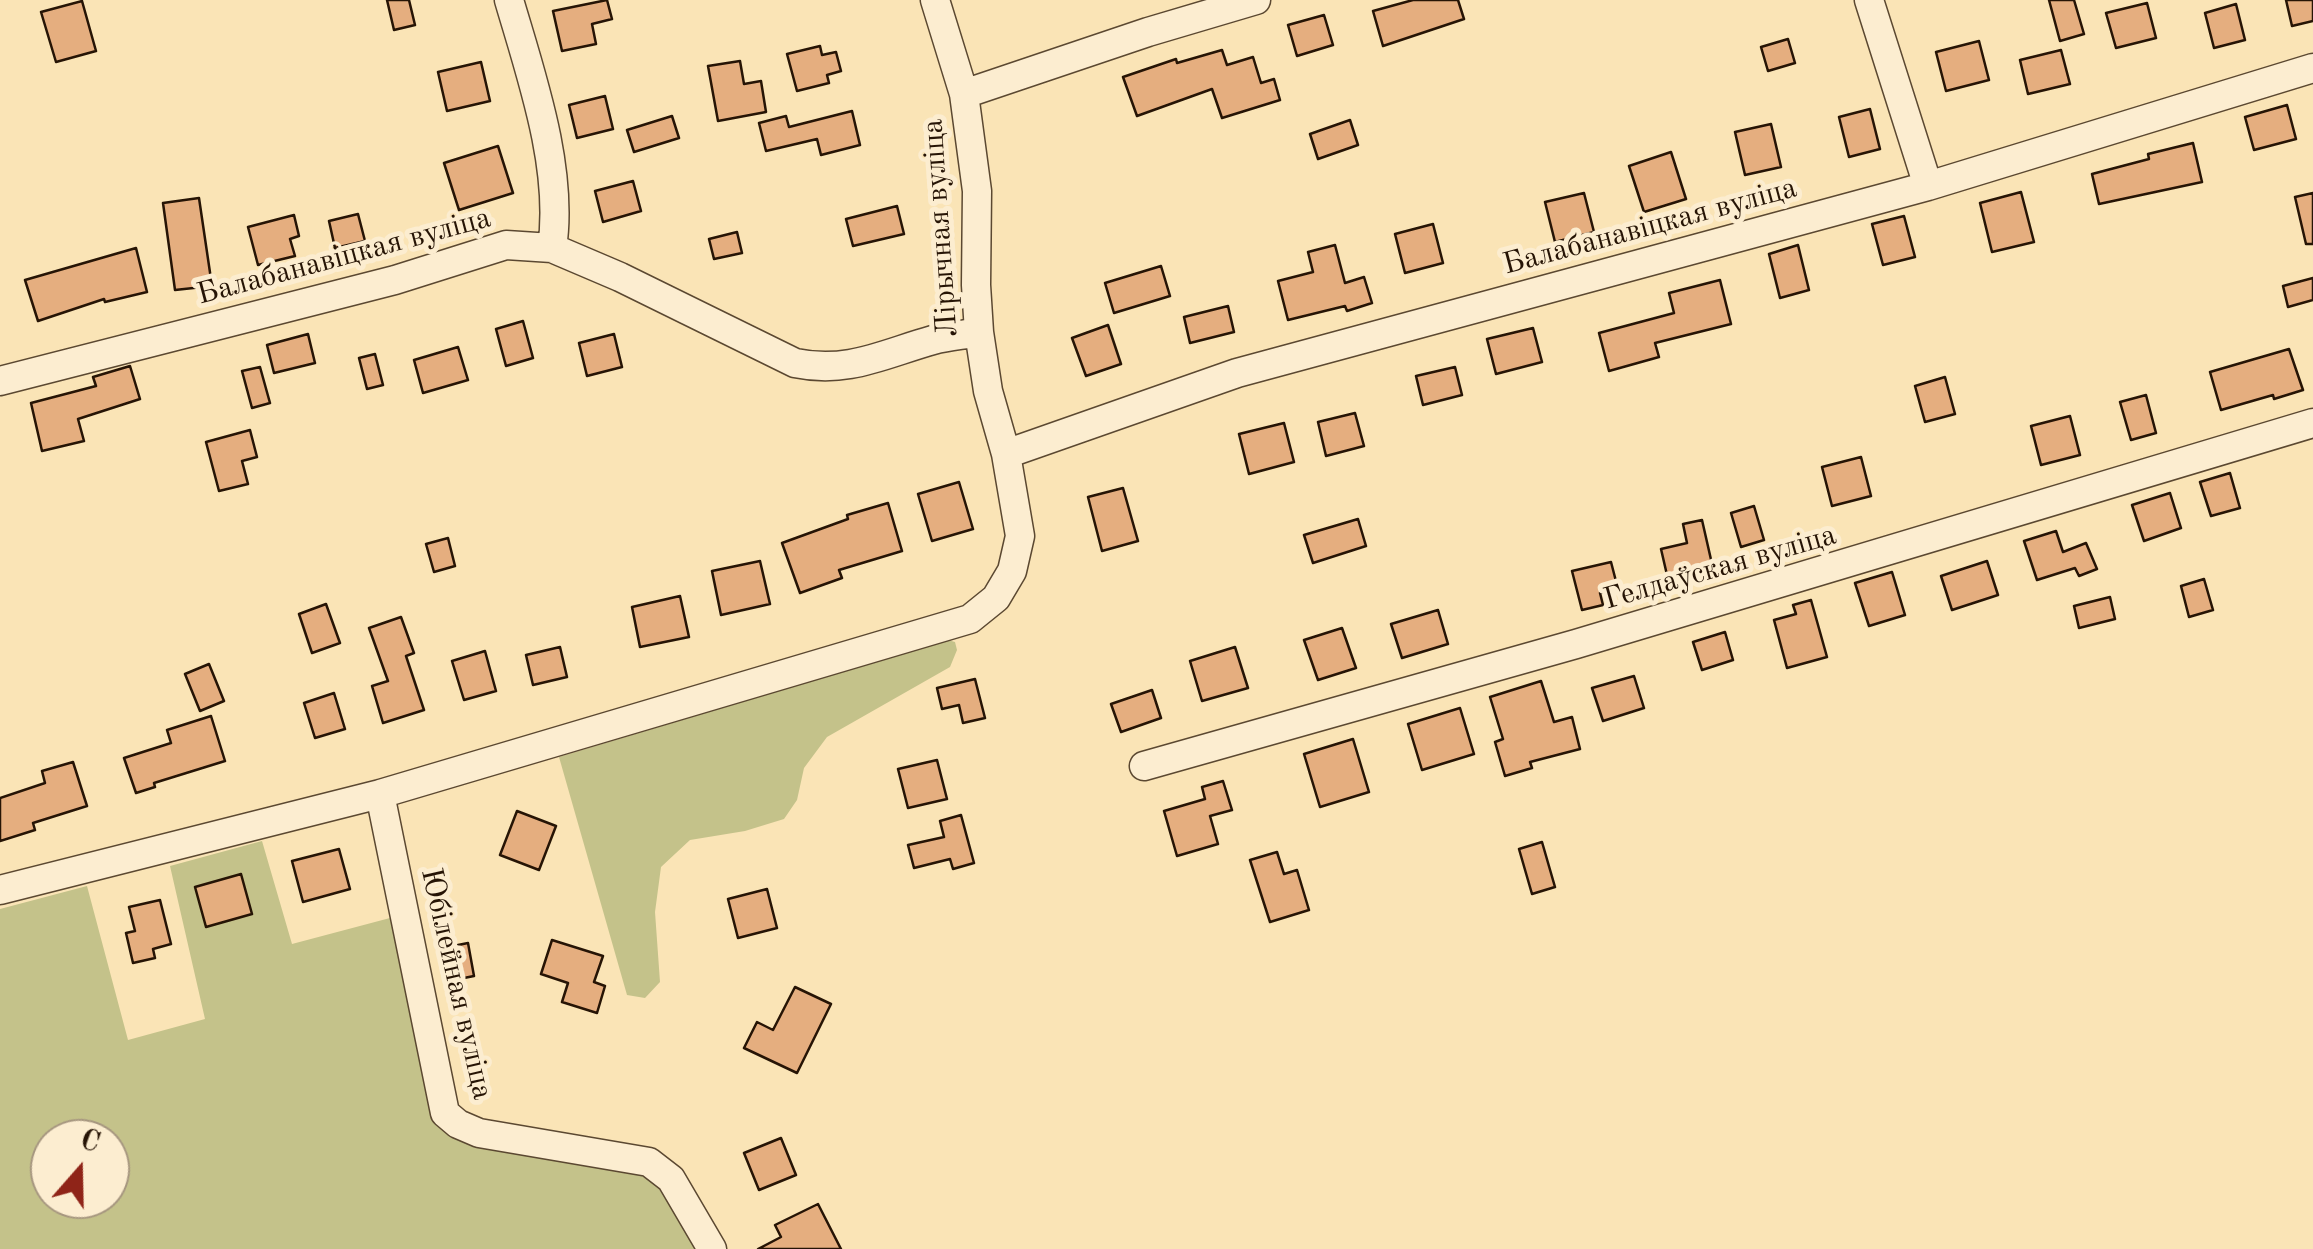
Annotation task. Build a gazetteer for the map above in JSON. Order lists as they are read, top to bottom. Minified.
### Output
{"streets":{"street":["Балабанавіцкая вуліца","Лірычная вуліца","Гелдаўская вуліца","Юбілейная вуліца"]},"crossings":[["Балабанавіцкая вуліца","Лірычная вуліца"],["Лірычная вуліца","Юбілейная вуліца"]],"north":"top"}
